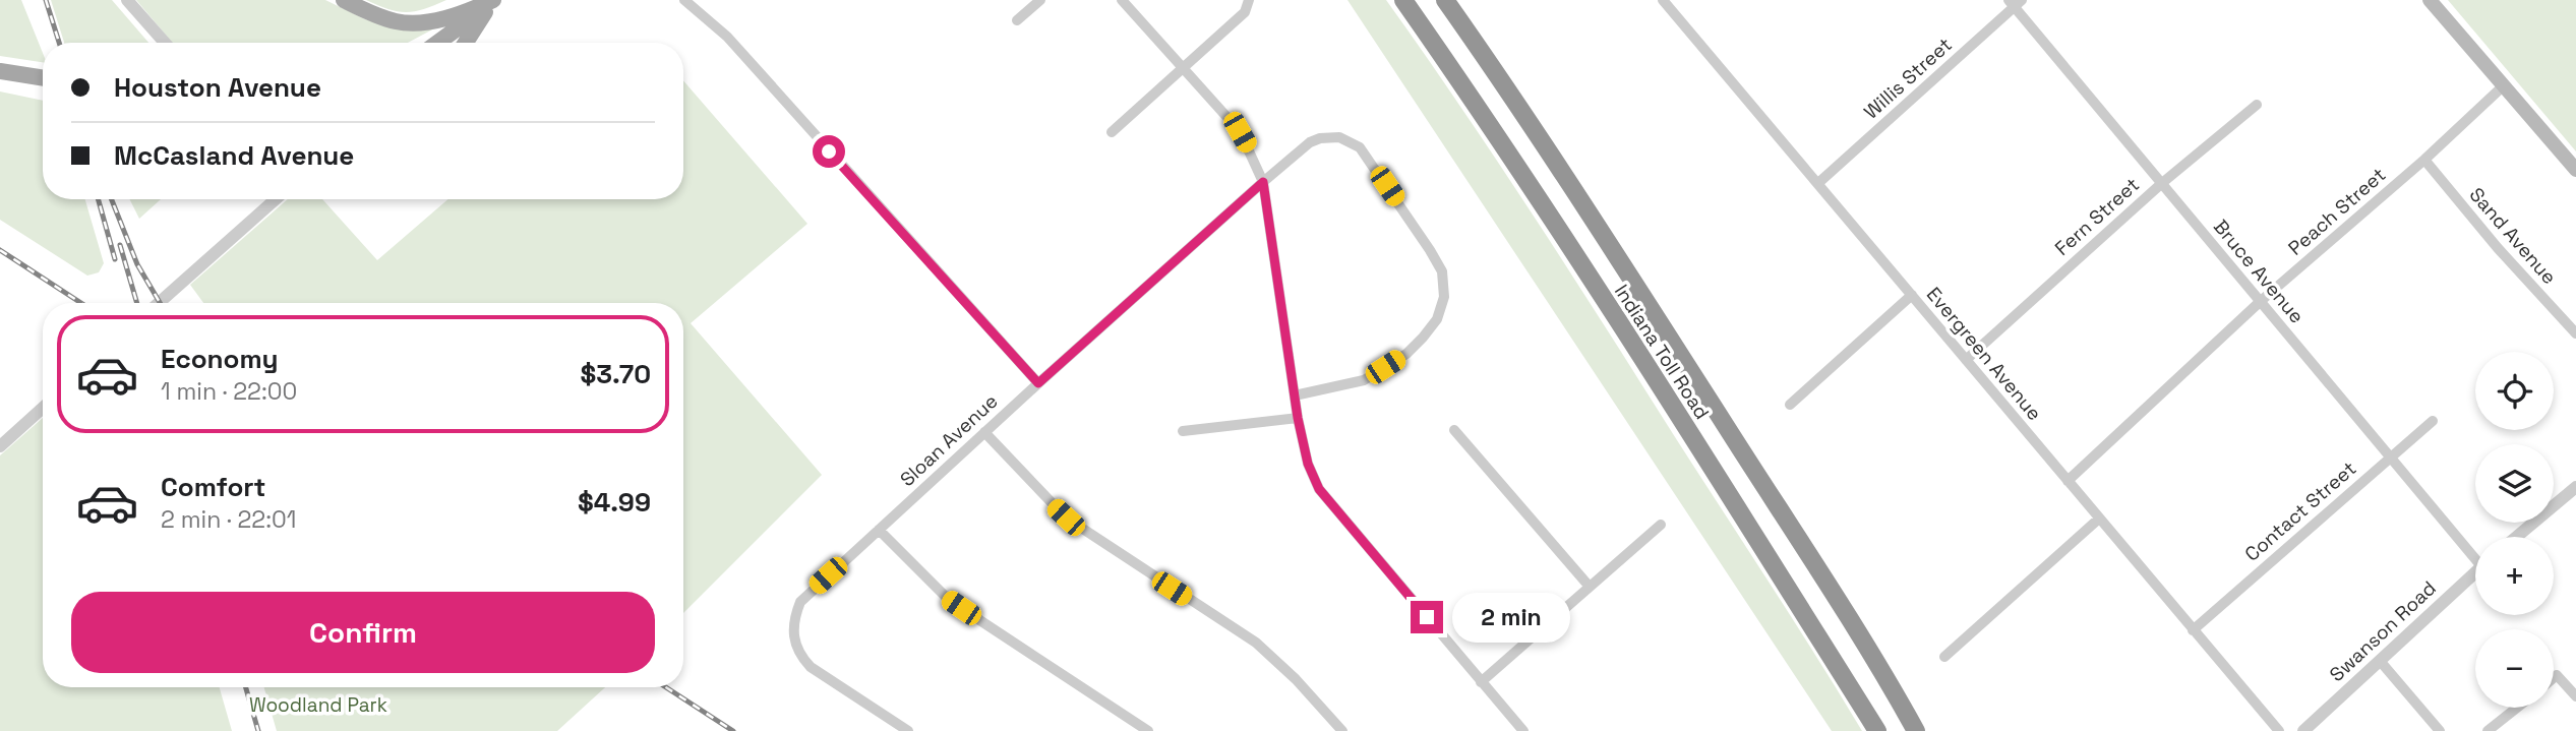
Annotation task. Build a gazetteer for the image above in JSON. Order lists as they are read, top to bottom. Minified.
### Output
{"streets":{"highway":["Indiana Toll Road"],"street":["Willis Street","Peach Street","Fern Street","Sand Avenue","Bruce Avenue","Evergreen Avenue","Sloan Avenue","Contact Street","Swanson Road"]},"crossings":[["Willis Street","Bruce Avenue"],["Willis Street","Evergreen Avenue"],["Peach Street","Sand Avenue"],["Peach Street","Bruce Avenue"],["Peach Street","Evergreen Avenue"],["Fern Street","Bruce Avenue"],["Fern Street","Evergreen Avenue"],["Bruce Avenue","Contact Street"],["Evergreen Avenue","Contact Street"]],"parks":["Woodland Park"],"page":{"banner":["Houston Avenue","McCasland Avenue"],"list":[{"name":"Economy","note":"1 min · 22:00","value":"$3.70"},{"name":"Comfort","note":"2 min · 22:01","value":"$4.99"}],"map_buttons":["+","−"],"buttons":"Confirm","bubble":"2 min"}}
